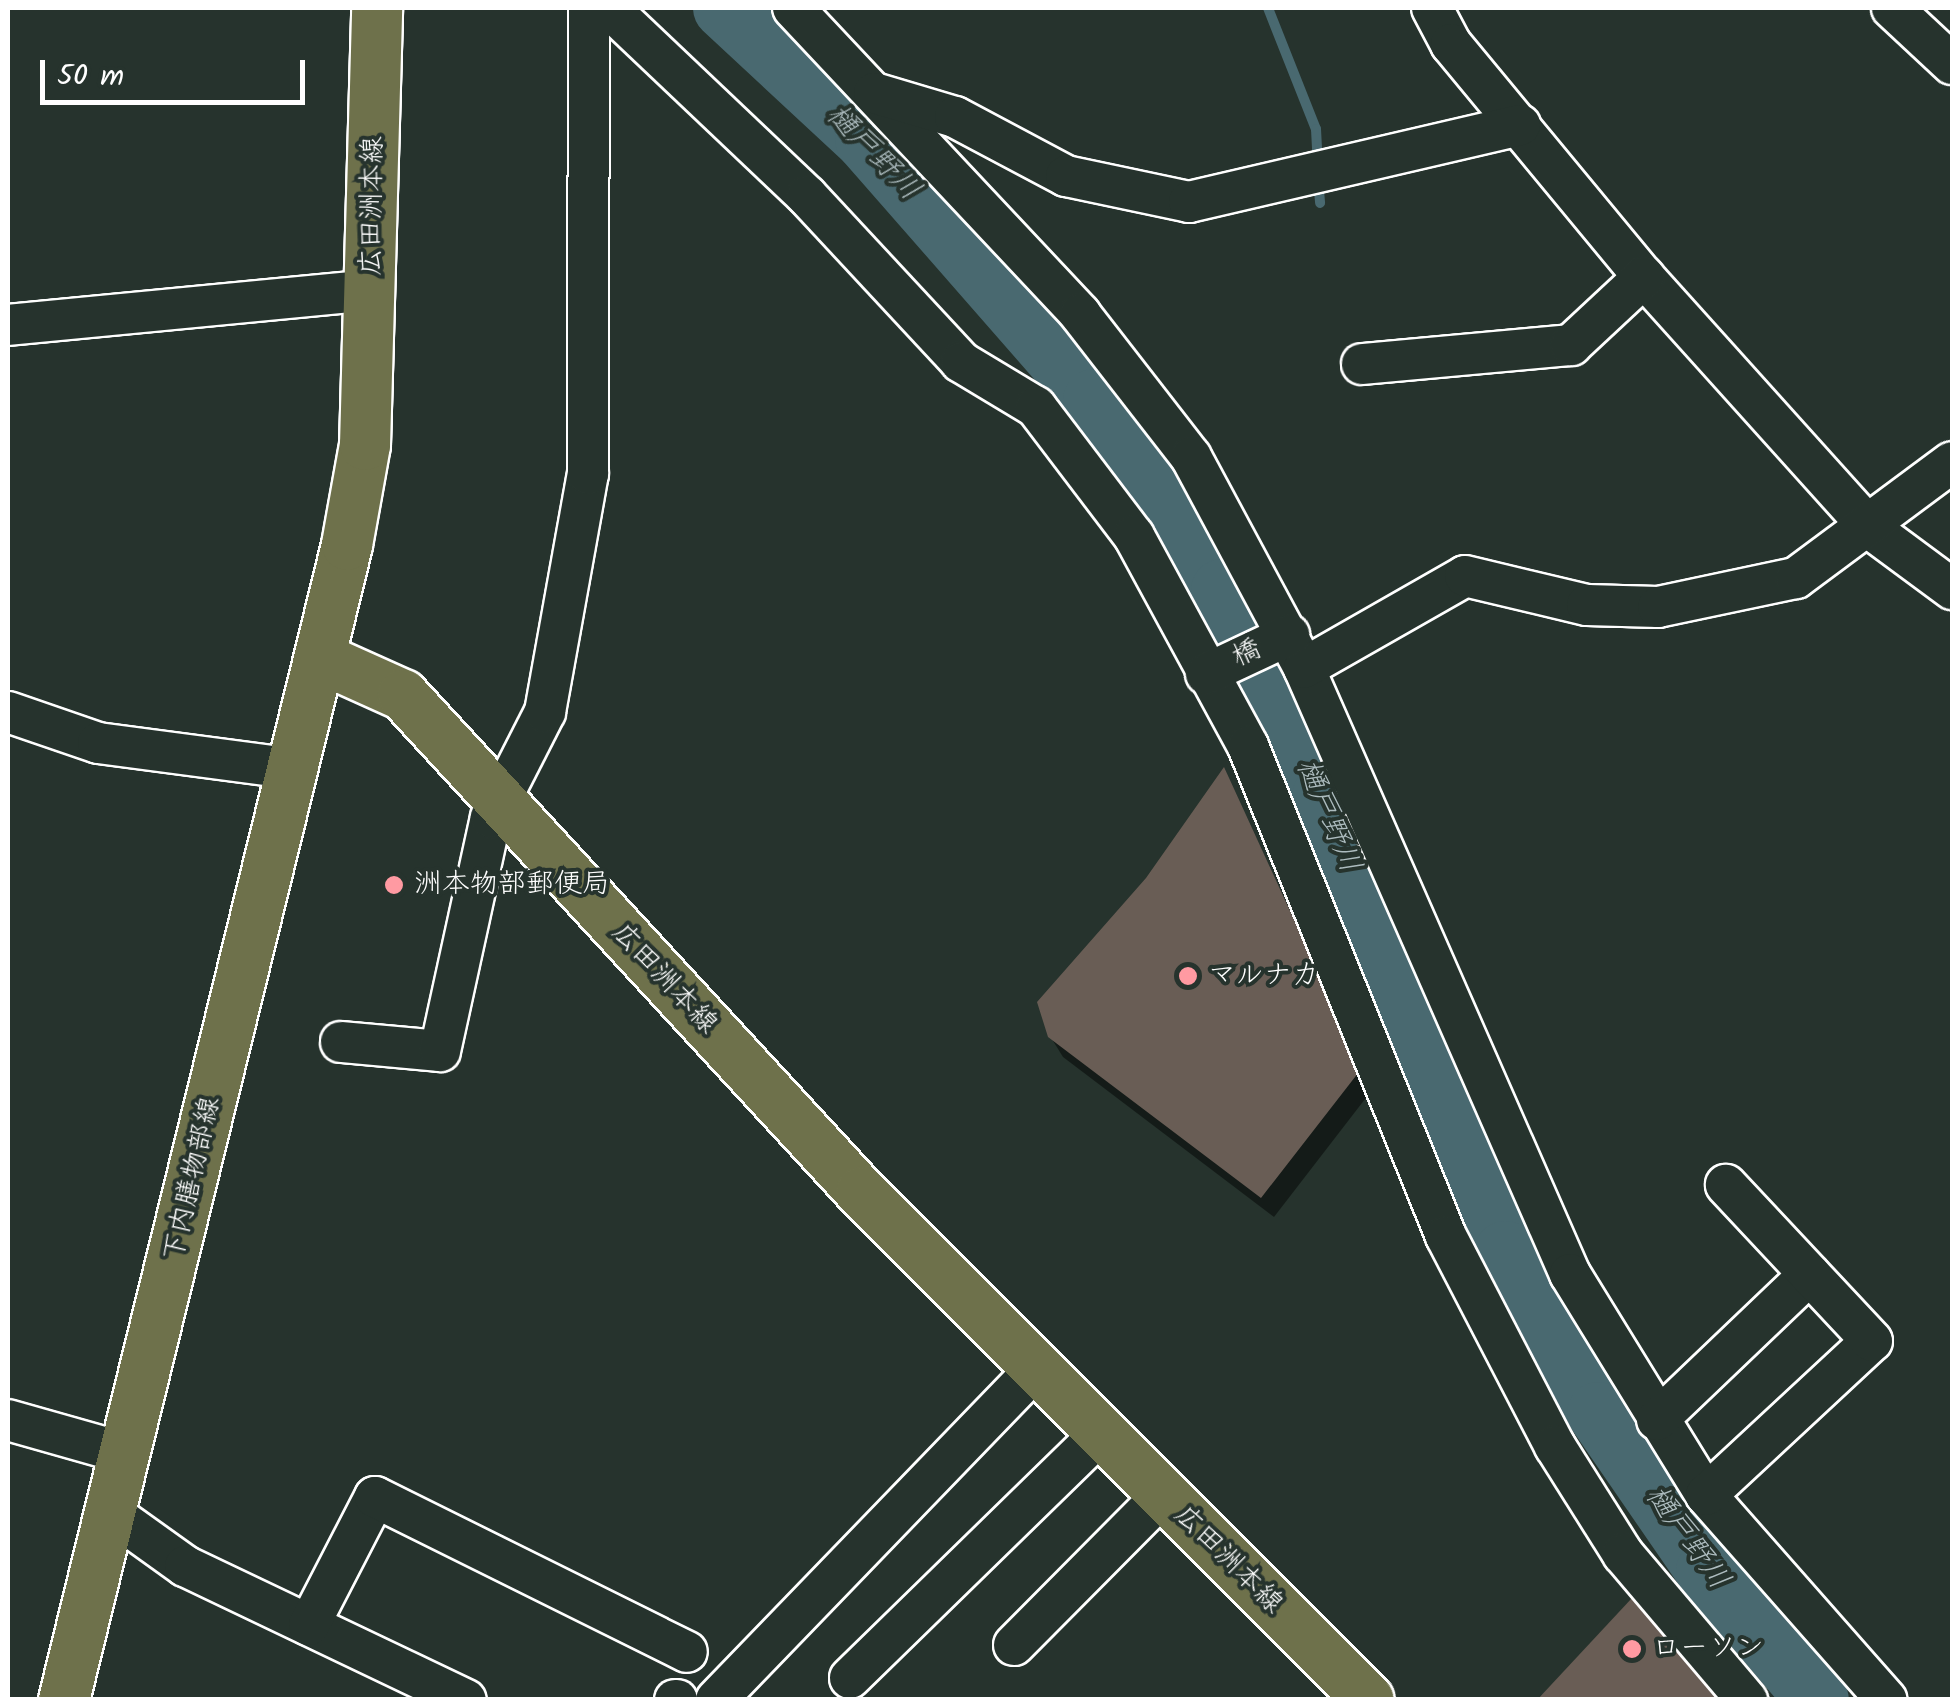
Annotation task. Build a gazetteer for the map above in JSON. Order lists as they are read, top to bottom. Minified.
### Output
{"streets":{"main road":["広田洲本線","下内膳物部線"],"street":["橋"]},"crossings":[["広田洲本線","下内膳物部線"]],"water":["樋戸野川"],"places":["洲本物部郵便局","マルナカ","ローソン"],"scale_bar":"50 m"}
